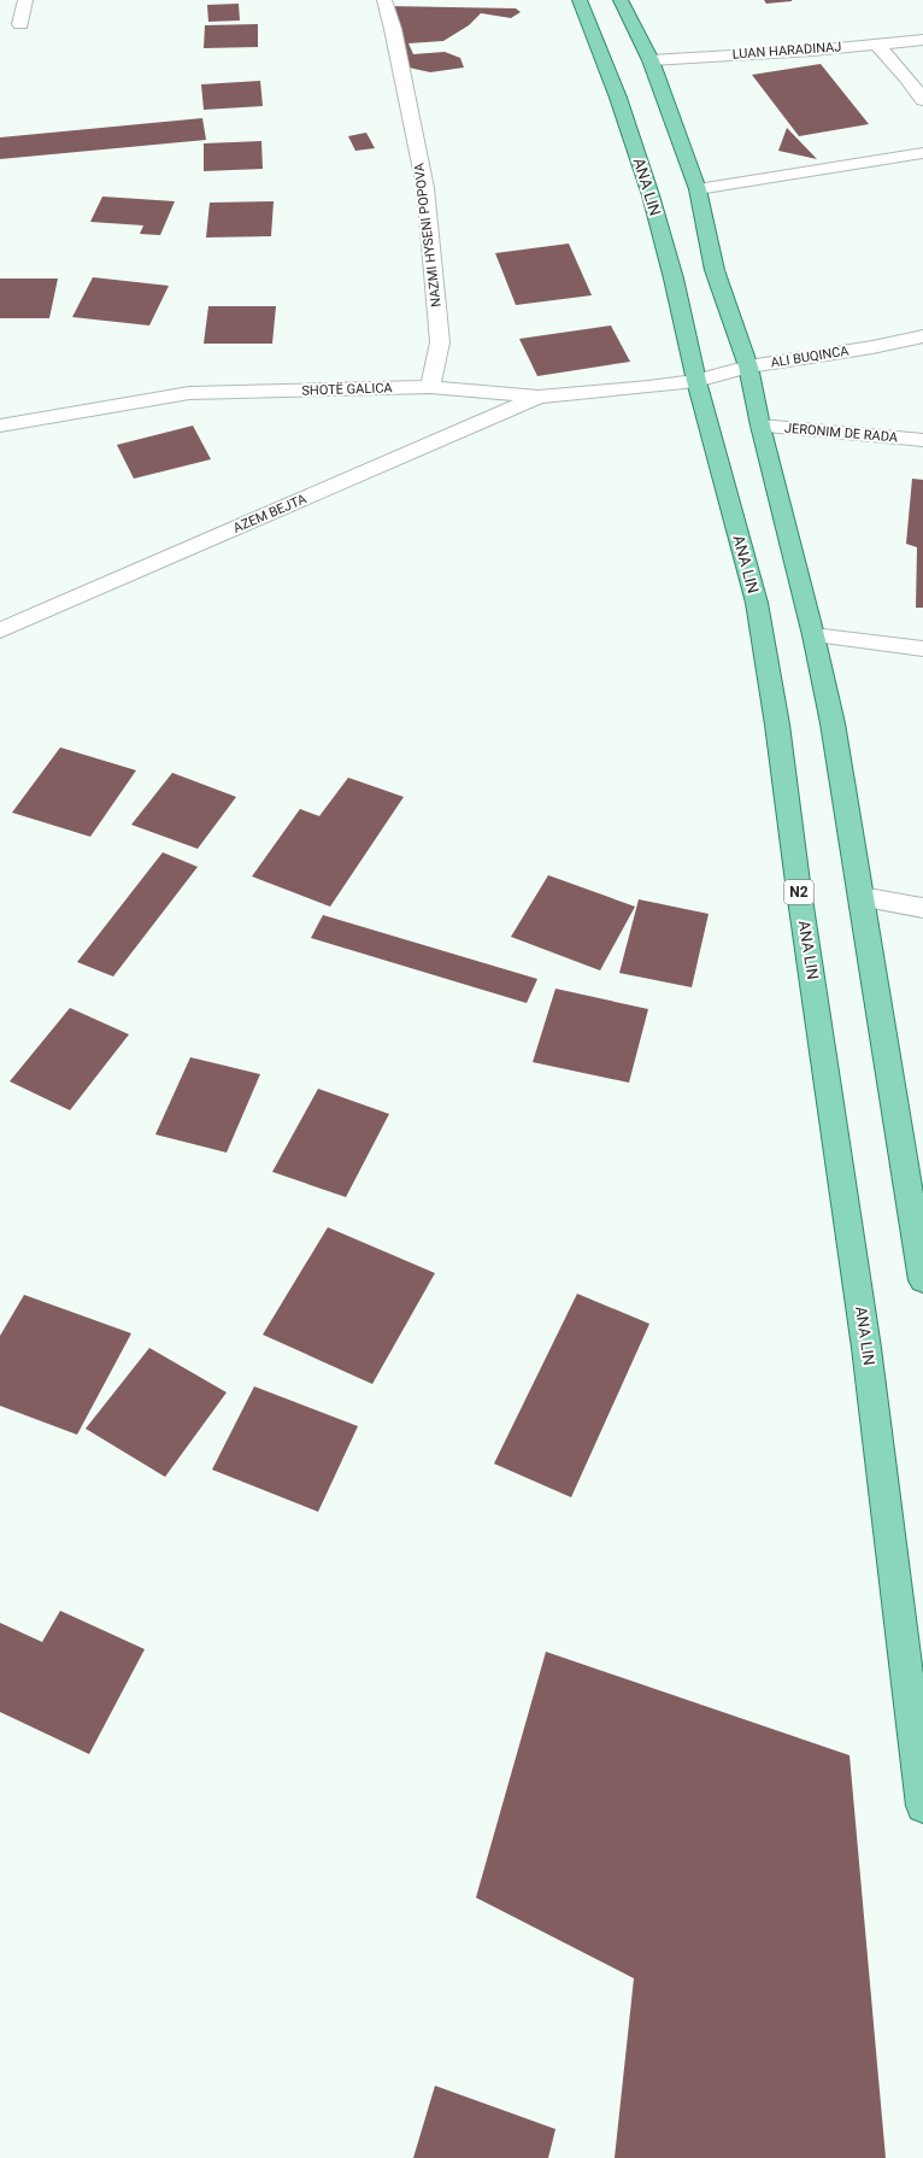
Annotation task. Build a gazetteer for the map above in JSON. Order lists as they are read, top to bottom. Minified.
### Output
{"streets":{"main road":["ANA LIN","N2"],"street":["LUAN HARADINAJ","NAZMI HYSENI POPOVA","ALI BUQINCA","SHOTË GALICA","JERONIM DE RADA","AZEM BEJTA"]},"crossings":[["ANA LIN","ALI BUQINCA"],["ANA LIN","SHOTË GALICA"],["NAZMI HYSENI POPOVA","SHOTË GALICA"],["ALI BUQINCA","SHOTË GALICA"],["SHOTË GALICA","AZEM BEJTA"]]}
